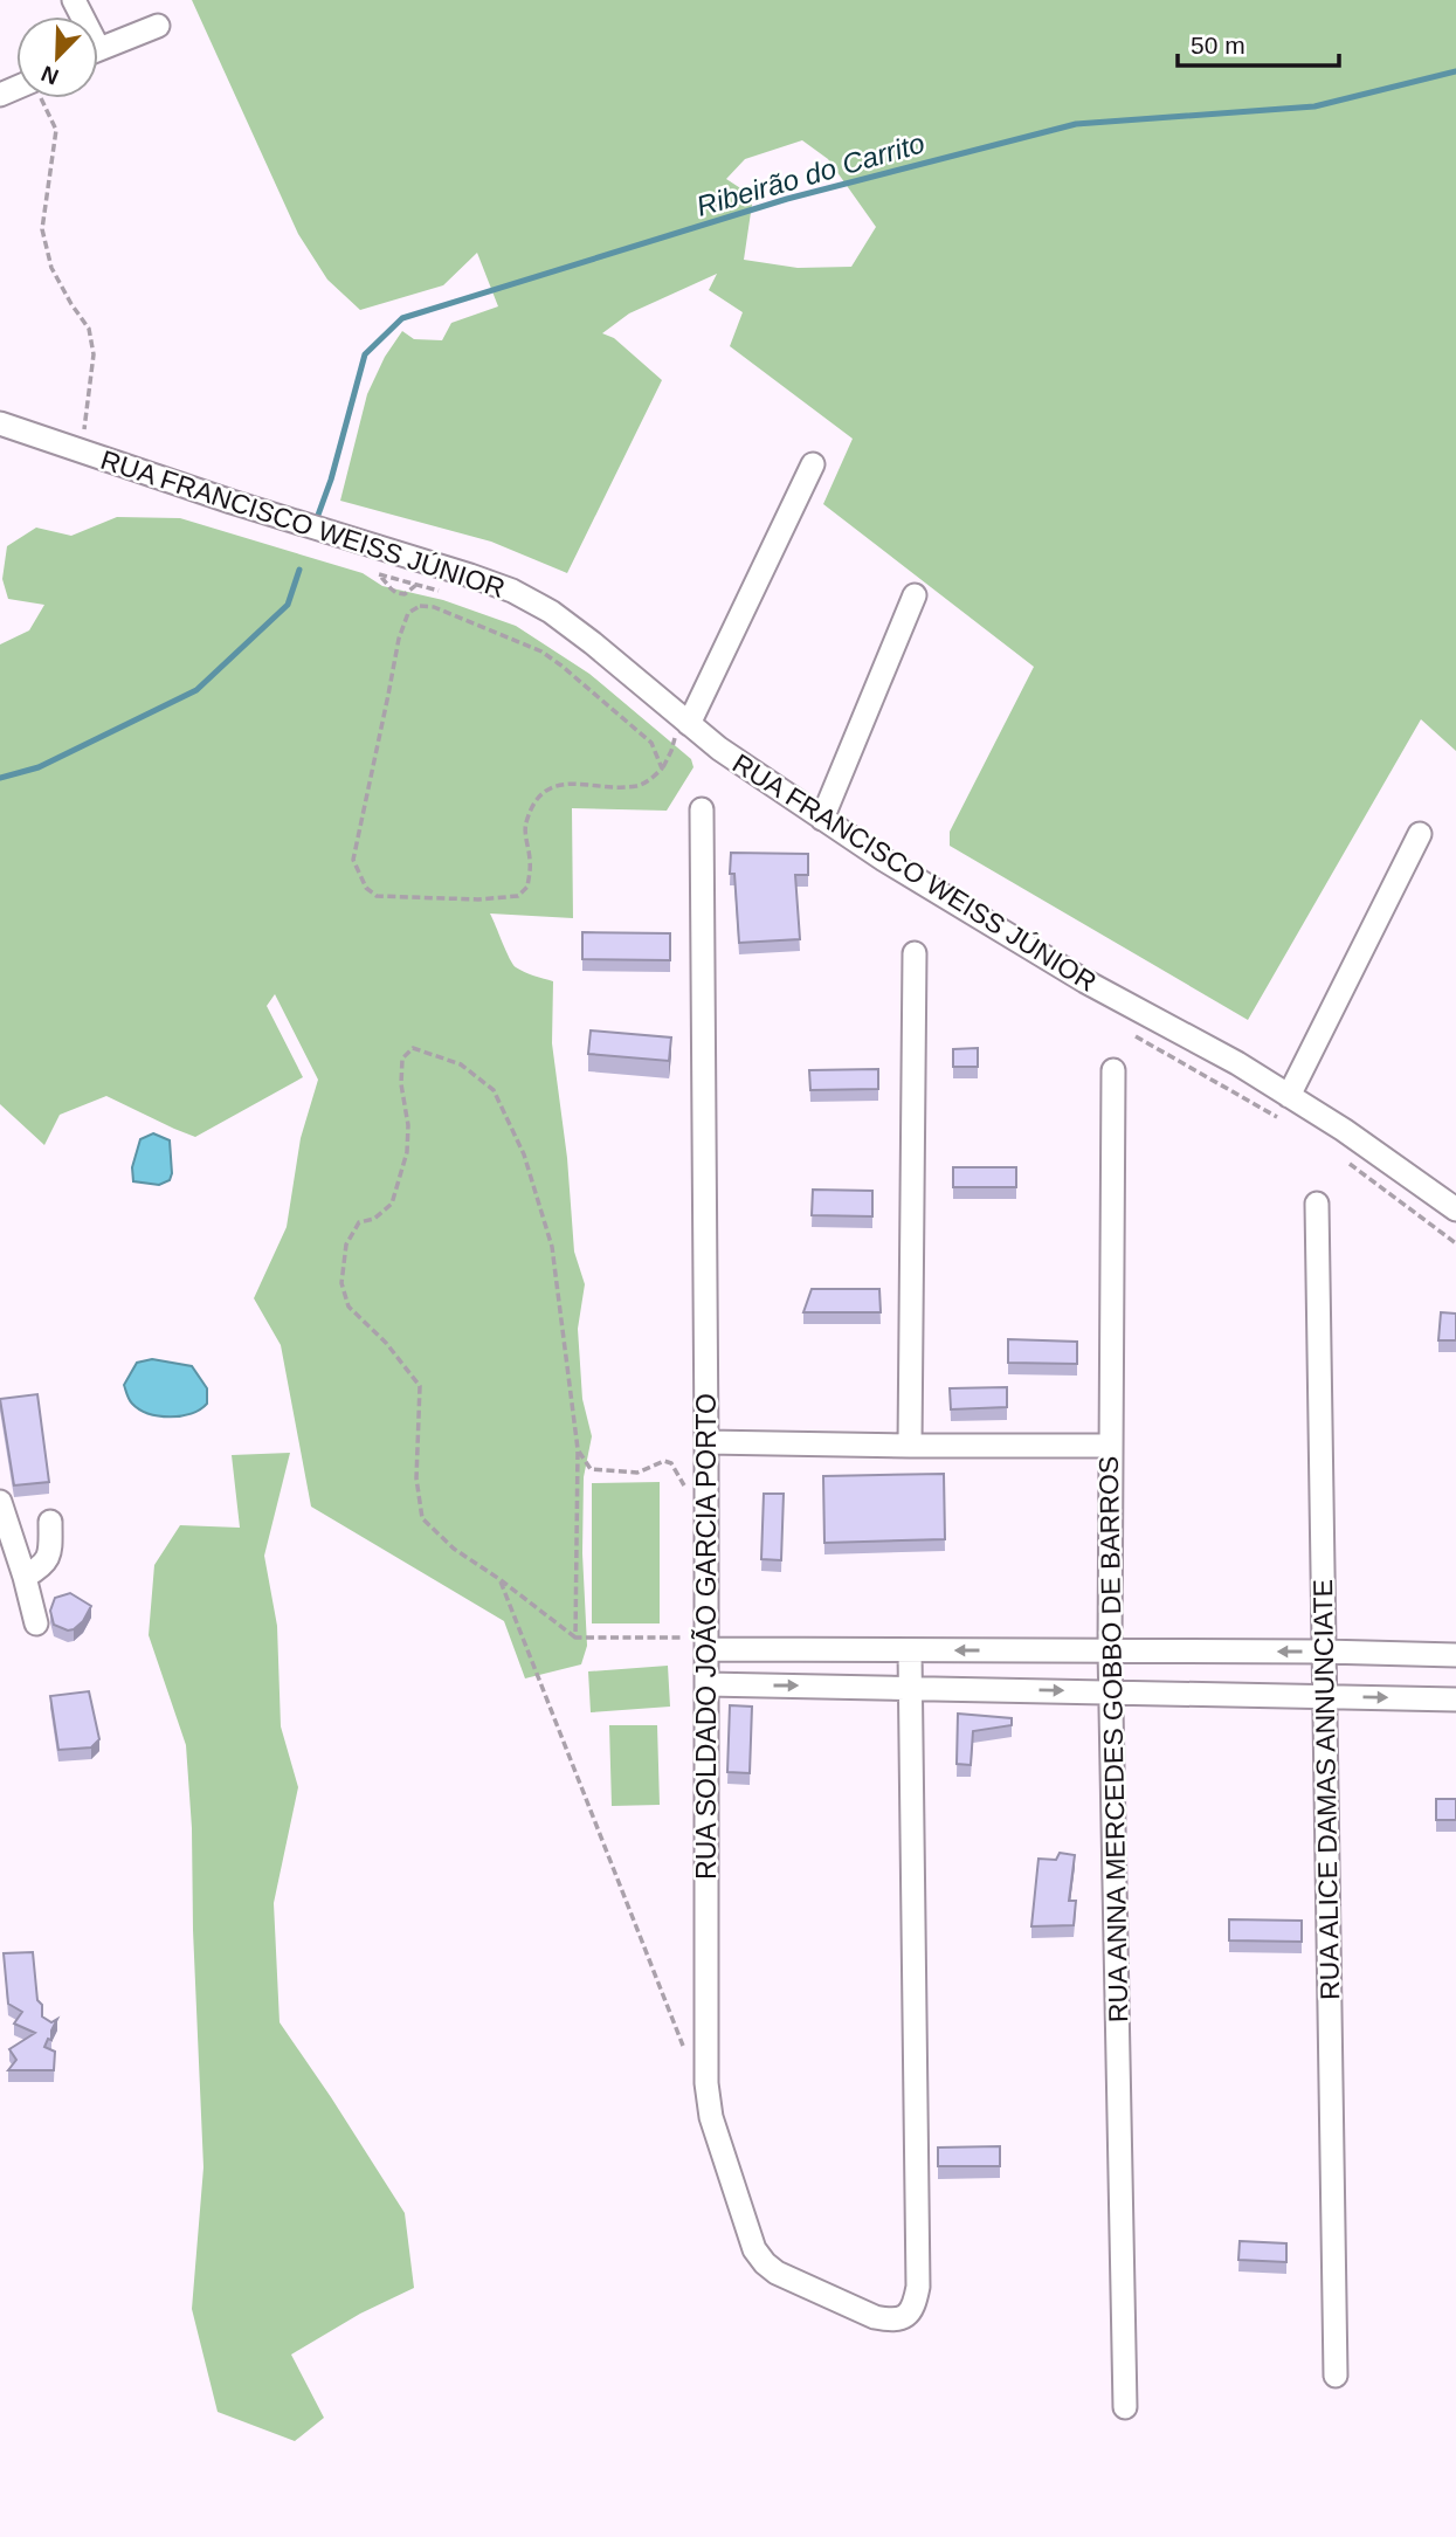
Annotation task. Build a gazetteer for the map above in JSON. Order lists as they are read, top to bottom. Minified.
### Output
{"streets":{"street":["RUA FRANCISCO WEISS JÚNIOR","RUA SOLDADO JOÃO GARCIA PORTO","RUA ANNA MERCEDES GOBBO DE BARROS","RUA ALICE DAMAS ANNUNCIATE"]},"water":["Ribeirão do Carrito"],"scale_bar":"50 m","north":"bottom left"}
